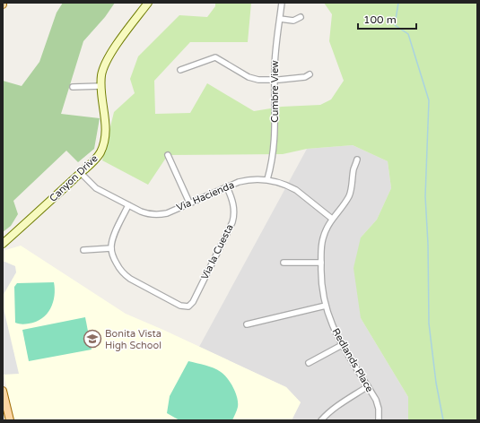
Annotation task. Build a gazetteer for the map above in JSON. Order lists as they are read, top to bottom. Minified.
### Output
{"streets":{"street":["Cumbre View","Canyon Drive","Via Hacienda","Via la Cuesta","Redlands Place"]},"crossings":[["Cumbre View","Via Hacienda"],["Canyon Drive","Via Hacienda"],["Via Hacienda","Via la Cuesta"],["Via Hacienda","Redlands Place"]],"places":{"school or university":["Bonita Vista High School"]},"scale_bar":"100 m"}
